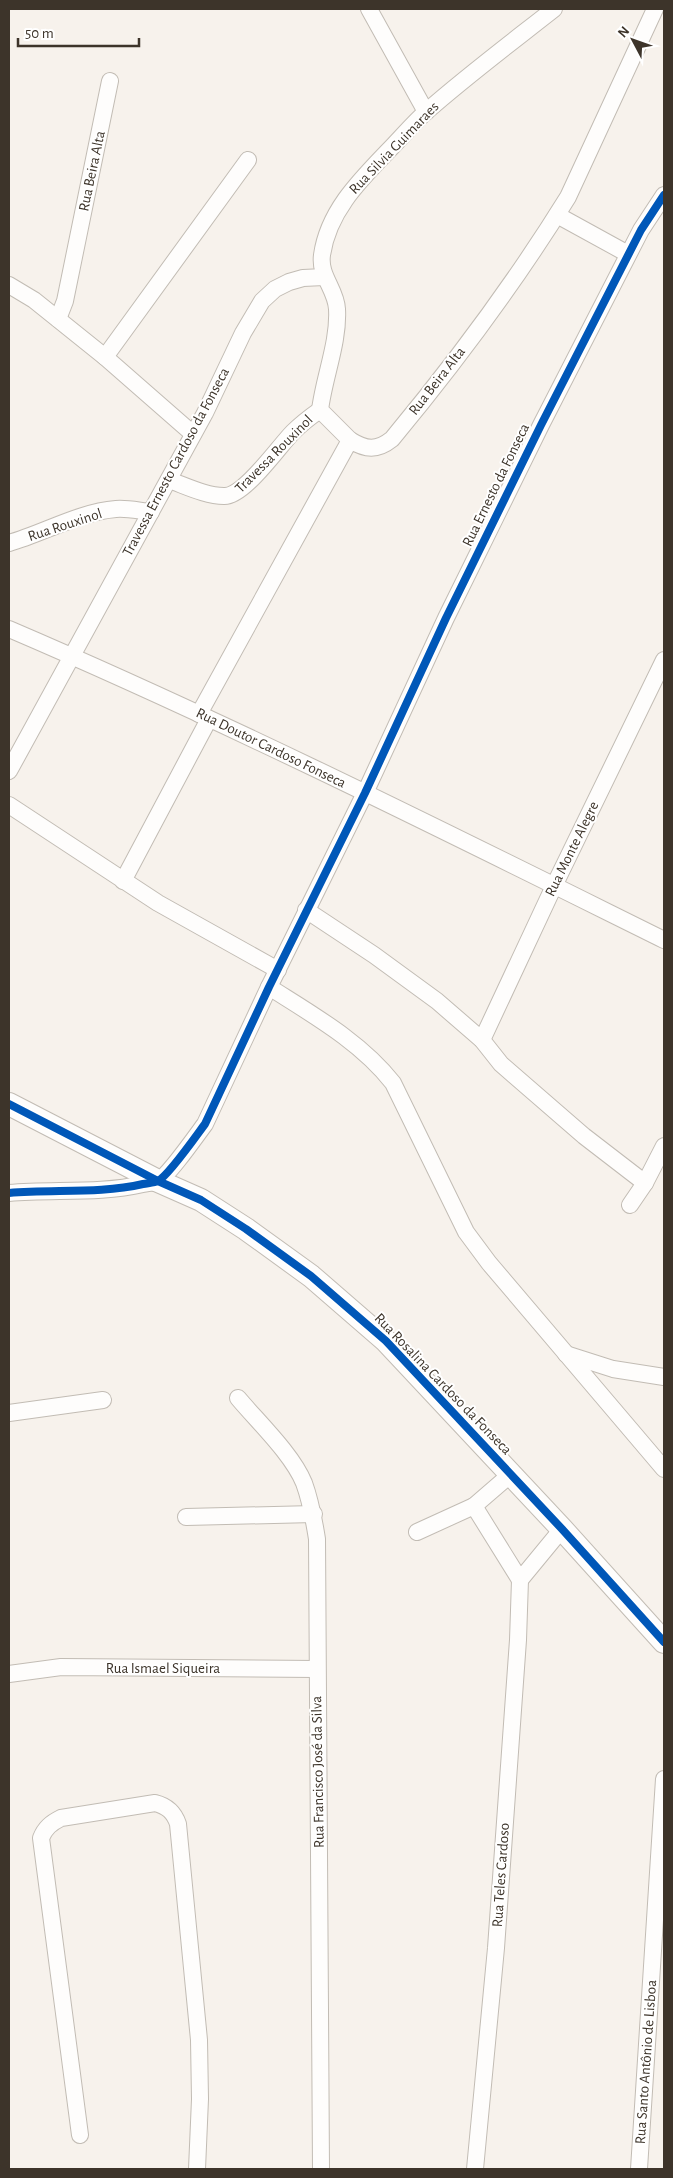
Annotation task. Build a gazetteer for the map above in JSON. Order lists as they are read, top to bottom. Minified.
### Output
{"streets":{"street":["Rua Silvia Guimaraes","Rua Beira Alta","Travessa Rouxinol","Travessa Ernesto Cardoso da Fonseca","Rua Ernesto da Fonseca","Rua Rouxinol","Rua Doutor Cardoso Fonseca","Rua Monte Alegre","Rua Rosalina Cardoso da Fonseca","Rua Ismael Siqueira","Rua Francisco José da Silva","Rua Teles Cardoso","Rua Santo Antônio de Lisboa"]},"crossings":[["Rua Silvia Guimaraes","Travessa Rouxinol"],["Rua Silvia Guimaraes","Travessa Ernesto Cardoso da Fonseca"],["Travessa Rouxinol","Travessa Ernesto Cardoso da Fonseca"],["Travessa Ernesto Cardoso da Fonseca","Rua Rouxinol"],["Travessa Ernesto Cardoso da Fonseca","Rua Doutor Cardoso Fonseca"],["Rua Ernesto da Fonseca","Rua Doutor Cardoso Fonseca"],["Rua Ernesto da Fonseca","Rua Rosalina Cardoso da Fonseca"],["Rua Doutor Cardoso Fonseca","Rua Monte Alegre"],["Rua Ismael Siqueira","Rua Francisco José da Silva"]],"scale_bar":"50 m","north":"top left"}
